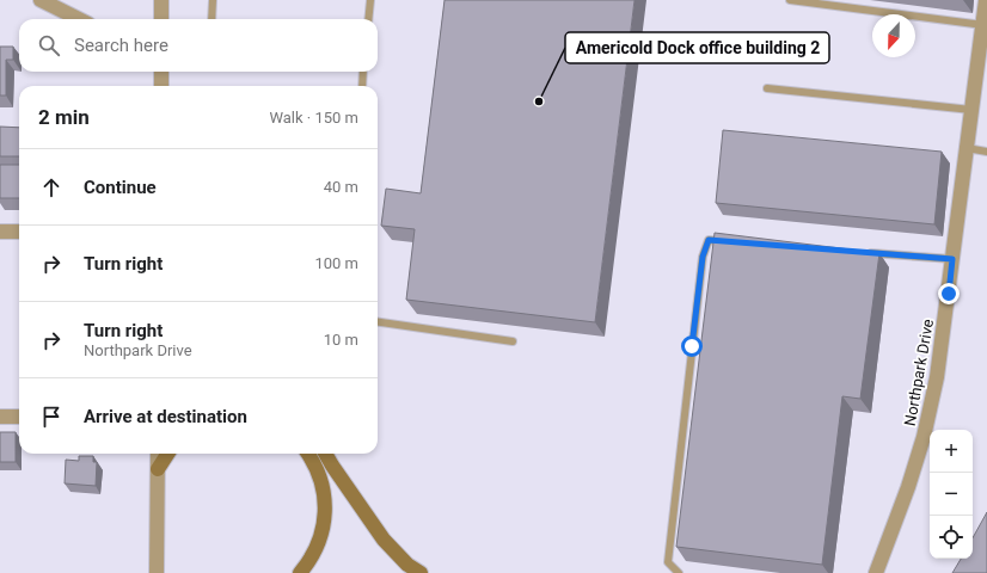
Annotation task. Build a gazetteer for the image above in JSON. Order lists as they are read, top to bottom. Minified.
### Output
{"streets":{"street":["Northpark Drive"]},"places":["Americold Dock office building 2"],"north":"bottom","page":{"search":"Search here","heading":["2 min","Walk · 150 m"],"list":[["Continue","40 m"],["Turn right","100 m"],["Turn right","Northpark Drive","10 m"],"Arrive at destination"],"map_buttons":["+","−"]}}
